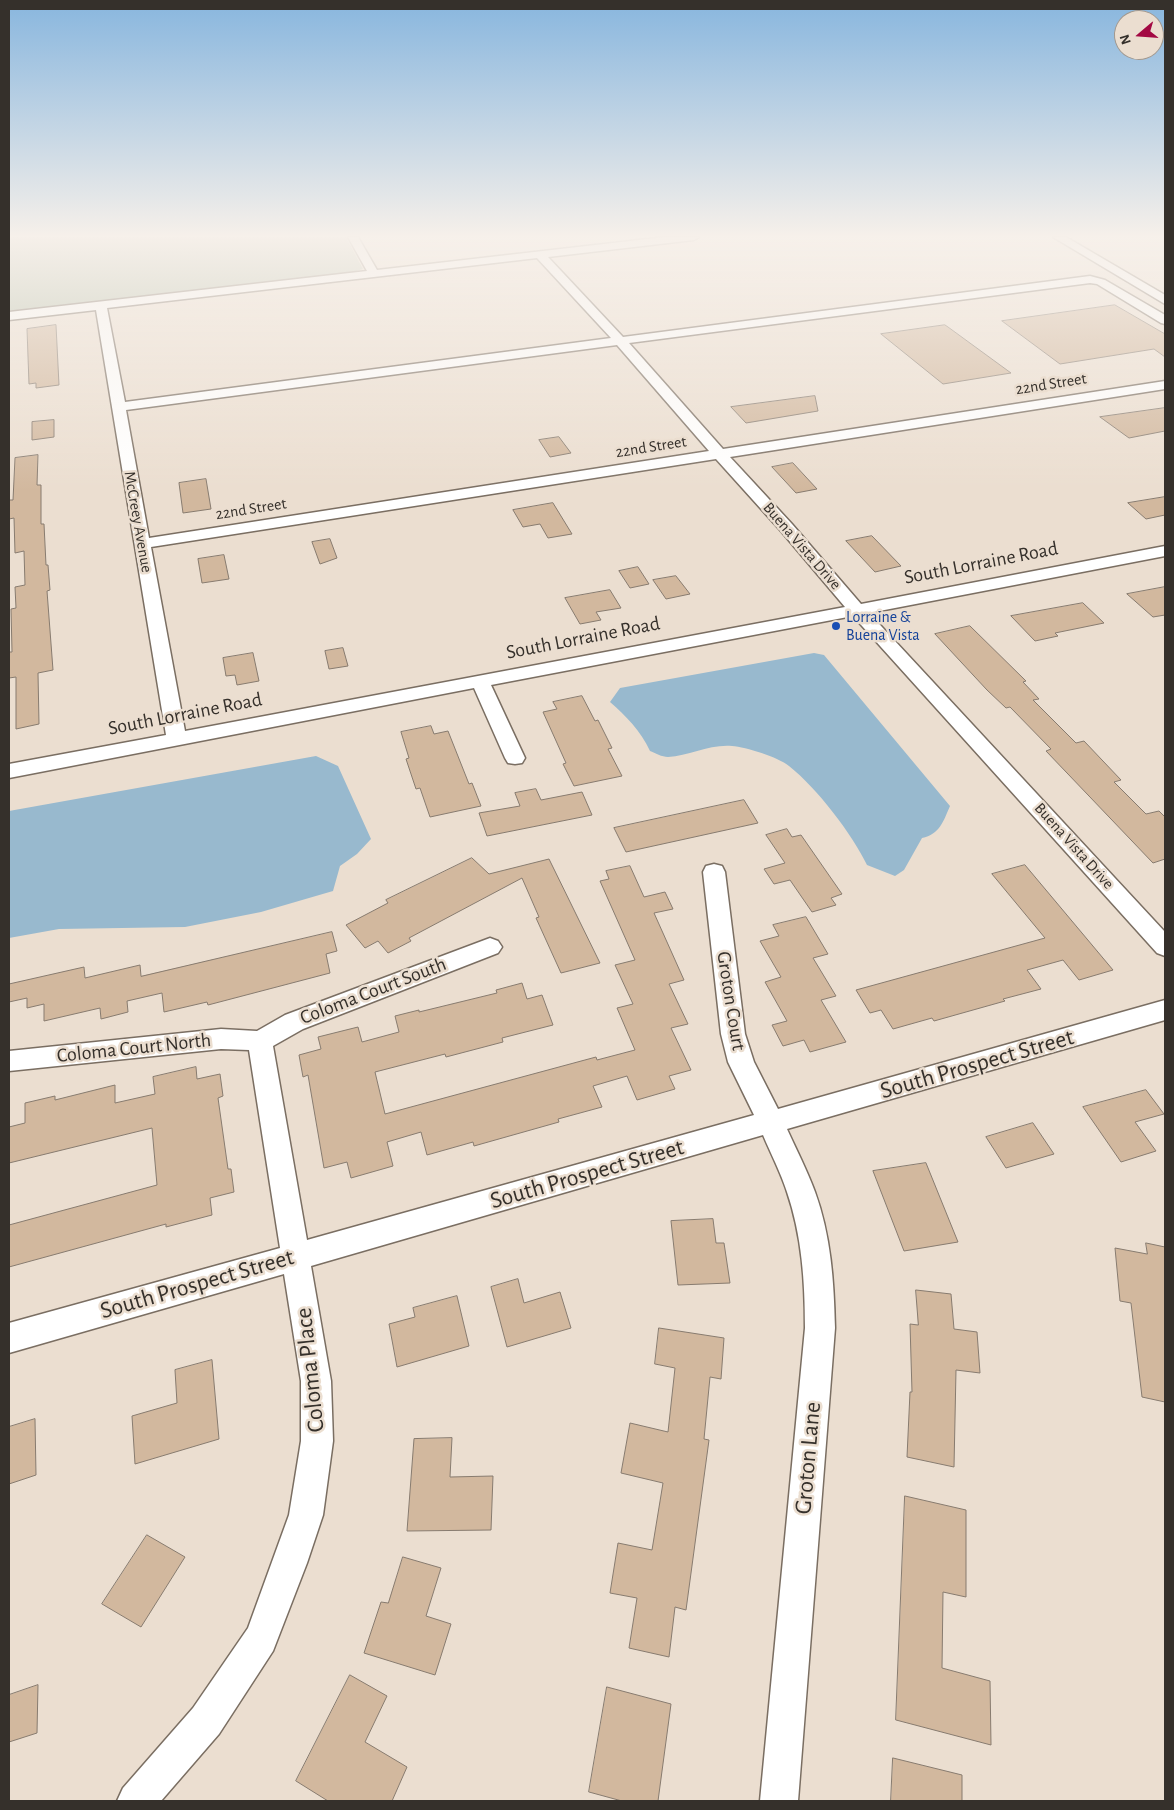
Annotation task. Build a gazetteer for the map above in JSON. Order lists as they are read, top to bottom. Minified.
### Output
{"streets":{"street":["22nd Street","McCreey Avenue","Buena Vista Drive","South Lorraine Road","Coloma Court South","Groton Court","Coloma Court North","South Prospect Street","Coloma Place","Groton Lane"]},"crossings":[["22nd Street","McCreey Avenue"],["22nd Street","Buena Vista Drive"],["McCreey Avenue","South Lorraine Road"],["Buena Vista Drive","South Lorraine Road"],["Coloma Court South","Coloma Court North"],["Coloma Court South","Coloma Place"],["Groton Court","South Prospect Street"],["Groton Court","Groton Lane"],["Coloma Court North","Coloma Place"],["South Prospect Street","Coloma Place"],["South Prospect Street","Groton Lane"]],"places":["Lorraine & Buena Vista"],"north":"left"}
